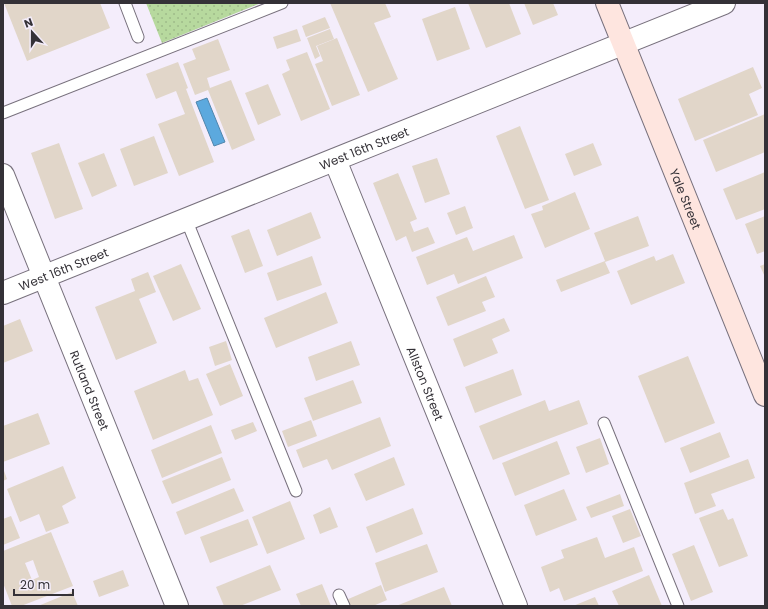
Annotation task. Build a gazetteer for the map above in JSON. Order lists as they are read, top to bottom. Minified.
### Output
{"streets":{"main road":["Yale Street"],"street":["West 16th Street","Allston Street","Rutland Street"]},"crossings":[["West 16th Street","Yale Street"],["West 16th Street","Allston Street"],["West 16th Street","Rutland Street"]],"scale_bar":"20 m","north":"top"}
